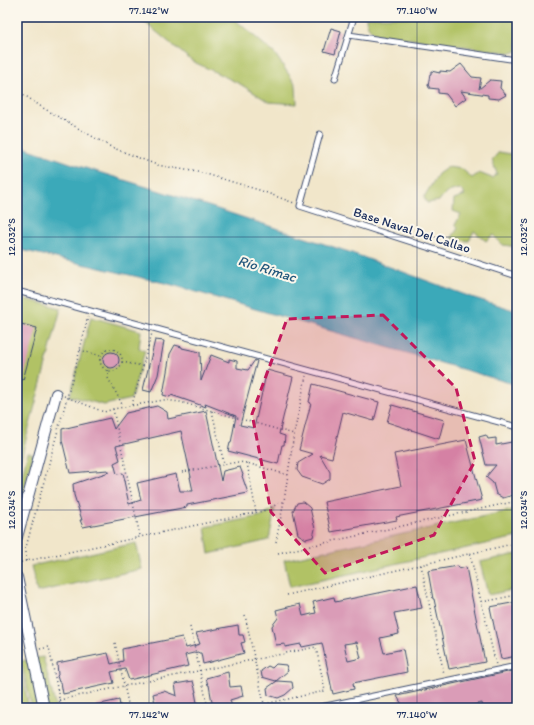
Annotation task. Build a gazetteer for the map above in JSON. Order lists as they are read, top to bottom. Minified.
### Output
{"streets":{"lane":["Base Naval Del Callao"]},"water":["Río Rímac"],"coordinates":["77.142°W","77.140°W","12.032°S","12.034°S"]}
